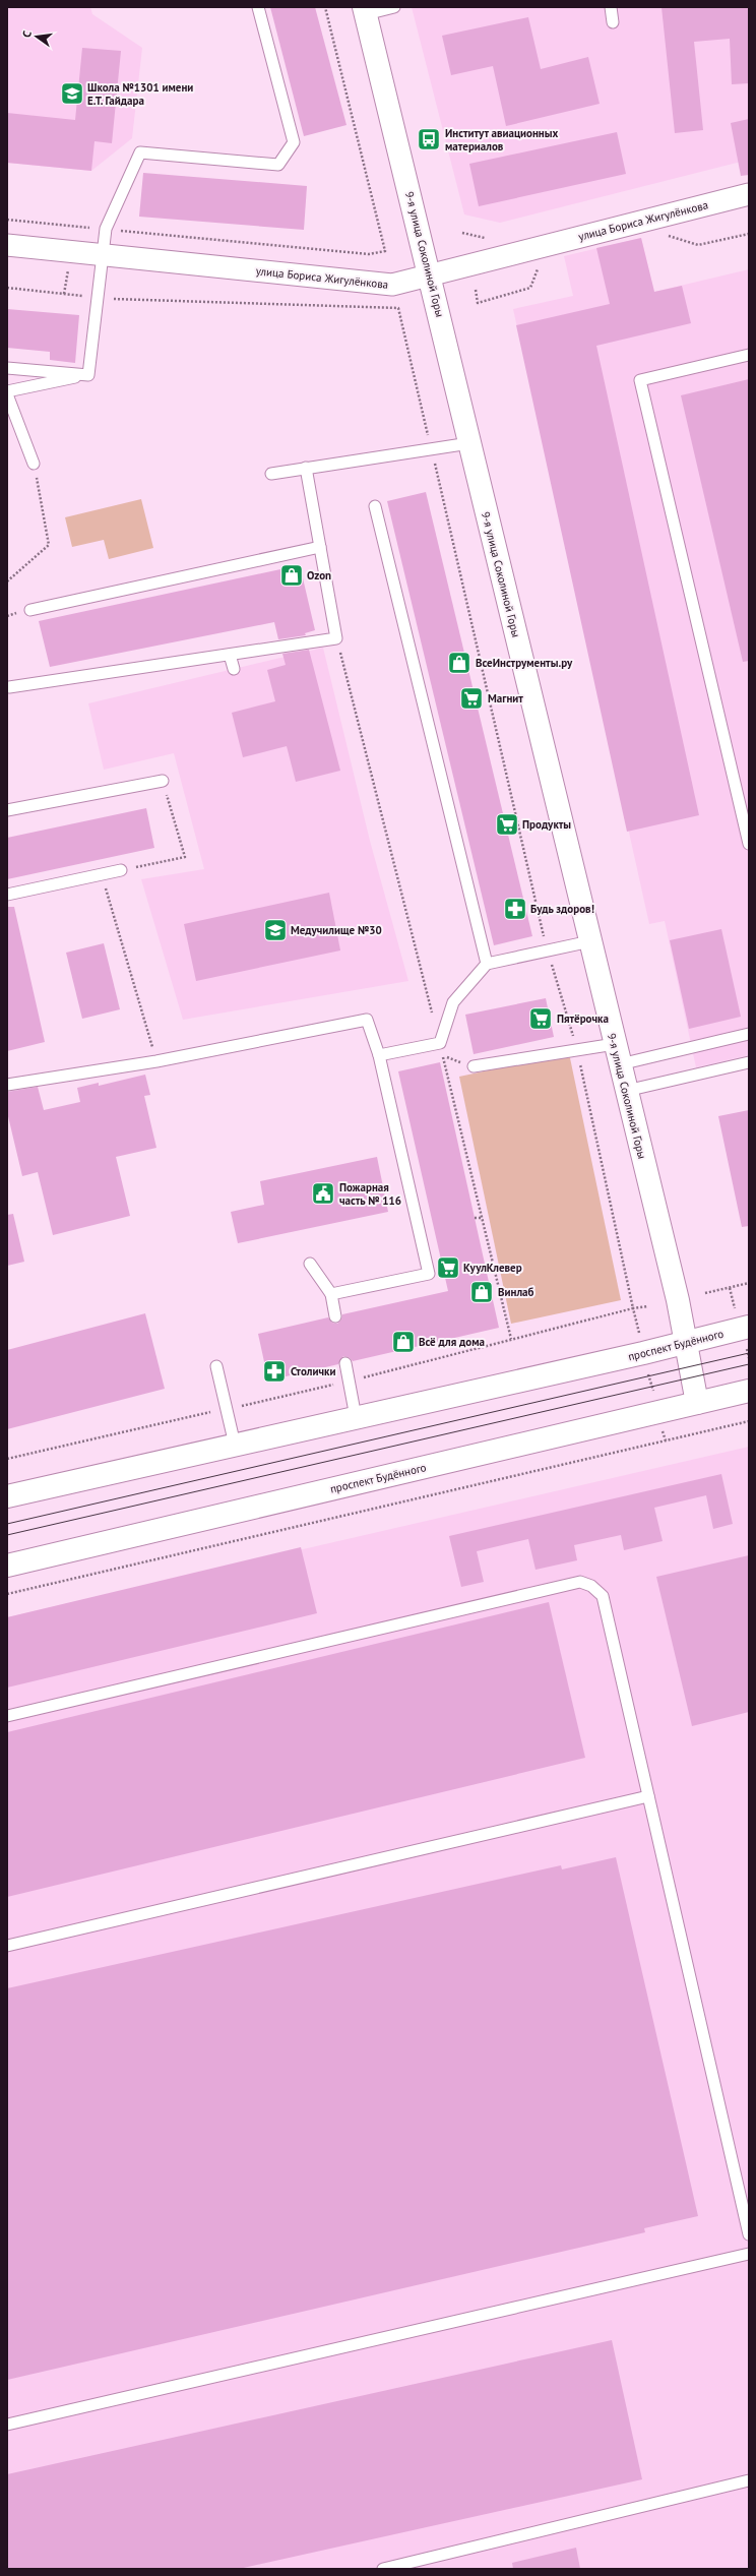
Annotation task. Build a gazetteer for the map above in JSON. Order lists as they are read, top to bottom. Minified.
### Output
{"streets":{"main road":["9-я улица Соколиной Горы","проспект Будённого"],"street":["улица Бориса Жигулёнкова"]},"crossings":[["улица Бориса Жигулёнкова","9-я улица Соколиной Горы"],["9-я улица Соколиной Горы","проспект Будённого"]],"places":{"school or university":["Школа №1301 имени Е.Т. Гайдара","Медучилище №30"],"bus stop":["Институт авиационных материалов"],"shop":["Ozon","ВсеИнструменты.ру","Винлаб","Всё для дома"],"supermarket":["Магнит","Продукты","Пятёрочка","КуулКлевер"],"pharmacy":["Будь здоров!","Столички"],"public building":["Пожарная часть № 116"]},"north":"left"}
